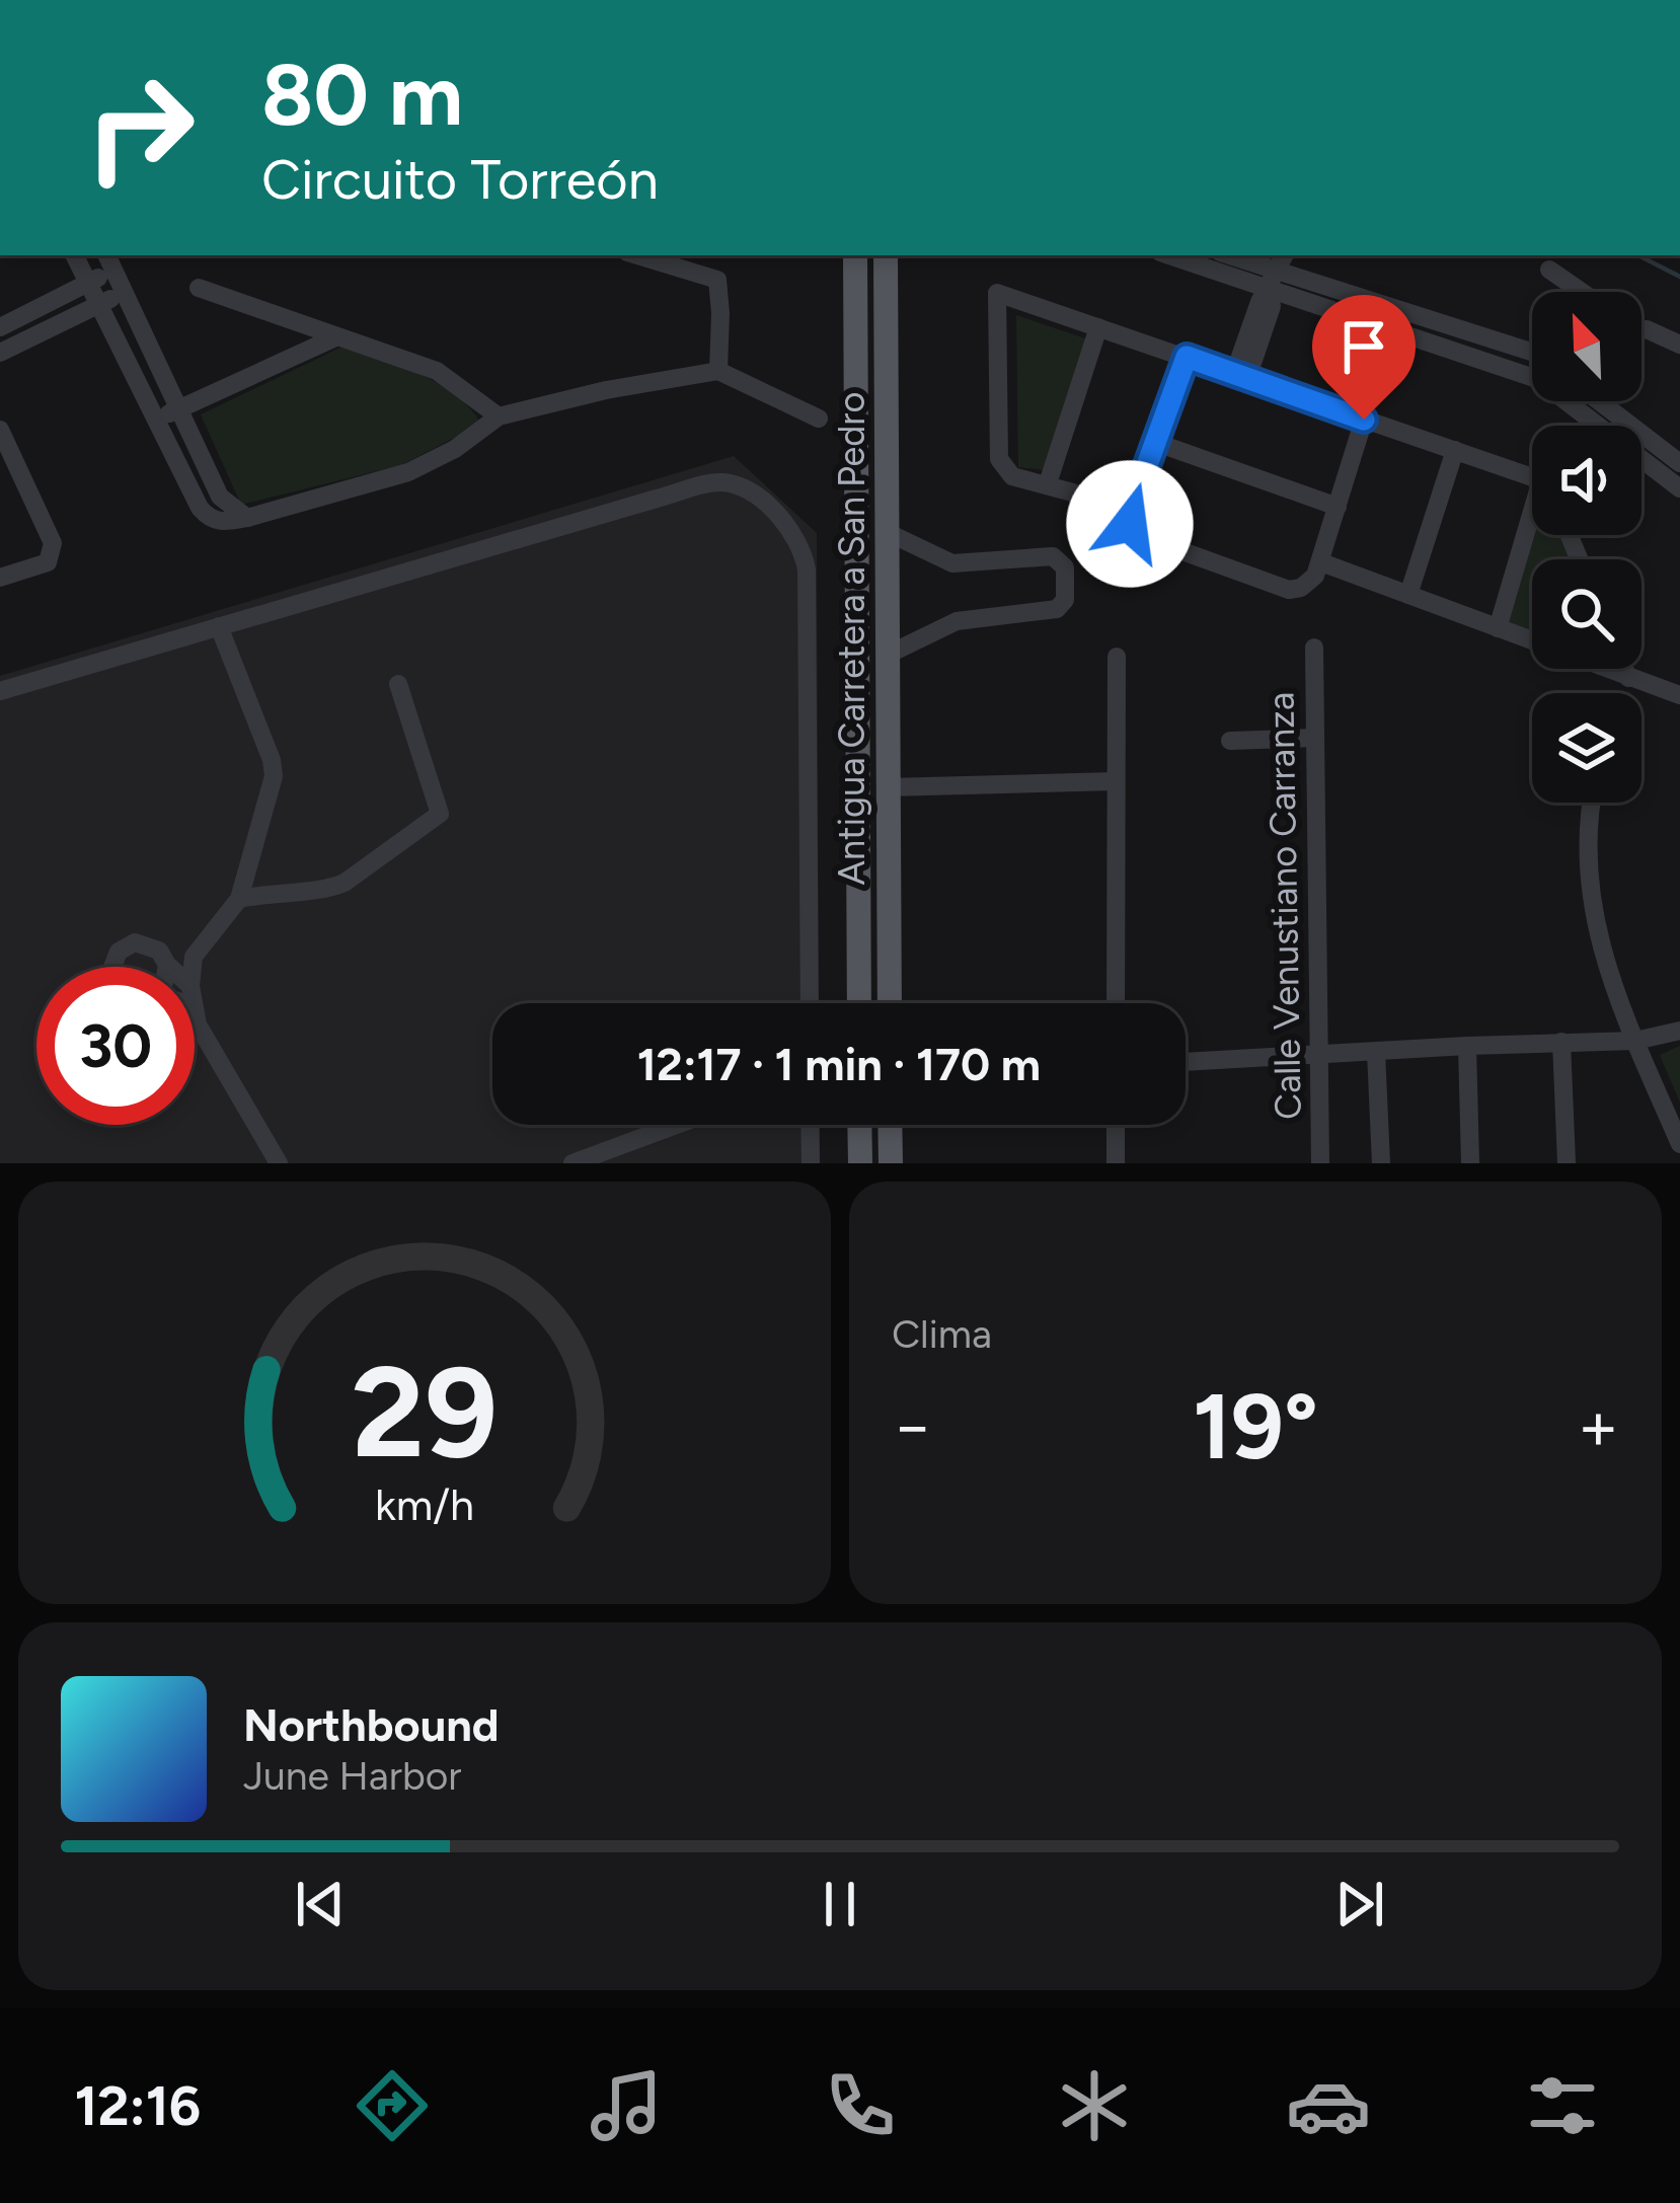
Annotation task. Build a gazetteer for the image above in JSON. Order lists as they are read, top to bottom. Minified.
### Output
{"streets":{"main road":["Antigua Carretera a San Pedro"],"street":["Calle Venustiano Carranza"]},"north":"top left","page":{"turn":["80 m","Circuito Torreón"],"limit":"30","trip":"12:17 · 1 min · 170 m","tile":"Clima","heat":["−","19°","+"],"song":["Northbound","June Harbor"],"tabs":"12:16","gauge":["29","km/h"]}}
